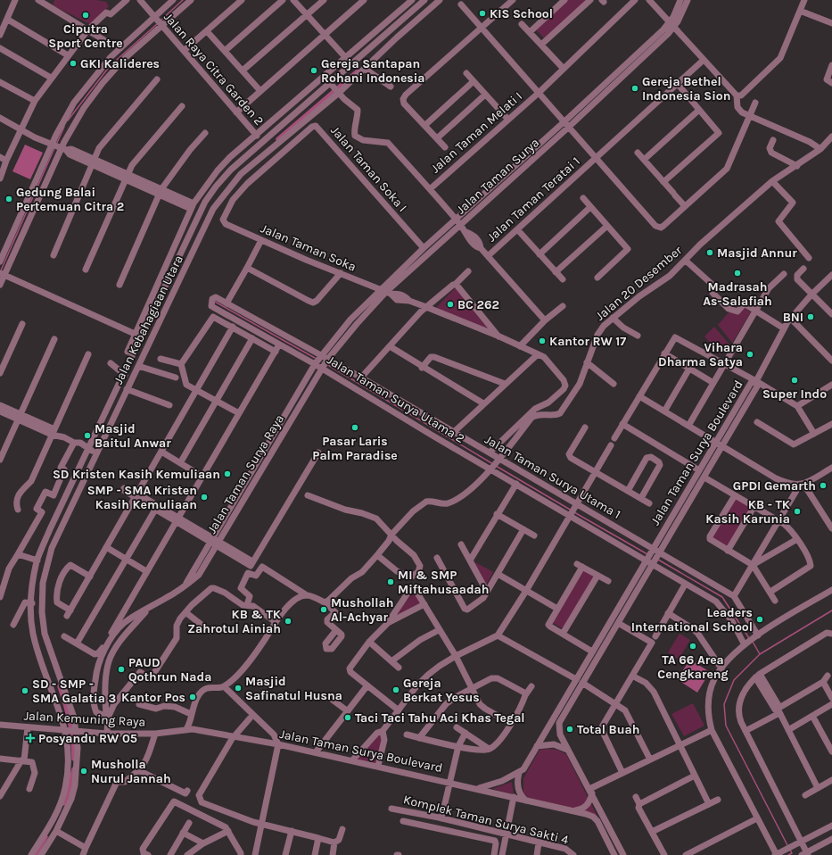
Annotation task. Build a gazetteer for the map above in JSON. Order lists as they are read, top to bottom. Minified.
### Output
{"streets":{"street":["Jalan Raya Citra Garden 2","Jalan Taman Melati I","Jalan Taman Soka I","Jalan Taman Surya","Jalan Taman Teratai 1","Jalan Taman Soka","Jalan 20 Desember","Jalan Kebahagiaan Utara","Jalan Taman Surya Utama 2","Jalan Taman Surya Boulevard","Jalan Taman Surya Raya","Jalan Taman Surya Utama 1","Jalan Kemuning Raya","Komplek Taman Surya Sakti 4"]},"crossings":[["Jalan Taman Soka I","Jalan Taman Surya"],["Jalan Taman Soka I","Jalan Taman Soka"],["Jalan Taman Surya","Jalan Taman Soka"],["Jalan Taman Surya","Jalan Taman Surya Utama 2"],["Jalan Taman Surya","Jalan Taman Surya Raya"],["Jalan Taman Surya","Jalan Taman Surya Utama 1"],["Jalan Taman Soka","Jalan Taman Surya Utama 1"],["Jalan 20 Desember","Jalan Taman Surya Utama 2"],["Jalan 20 Desember","Jalan Taman Surya Utama 1"],["Jalan Kebahagiaan Utara","Jalan Kemuning Raya"],["Jalan Taman Surya Utama 2","Jalan Taman Surya Boulevard"],["Jalan Taman Surya Utama 2","Jalan Taman Surya Raya"],["Jalan Taman Surya Utama 2","Jalan Taman Surya Utama 1"],["Jalan Taman Surya Boulevard","Jalan Taman Surya Utama 1"],["Jalan Taman Surya Boulevard","Jalan Kemuning Raya"]],"places":{"other":["KIS School","Ciputra Sport Centre","GKI Kalideres","Gereja Santapan Rohani Indonesia","Gereja Bethel Indonesia Sion","Gedung Balai Pertemuan Citra 2","Masjid Annur","Madrasah As-Salafiah","BC 262","BNI","Kantor RW 17","Vihara Dharma Satya","Super Indo","Pasar Laris Palm Paradise","Masjid Baitul Anwar","SD Kristen Kasih Kemuliaan","GPDI Gemarth","SMP - SMA Kristen Kasih Kemuliaan","KB - TK Kasih Karunia","MI & SMP Miftahusaadah","Mushollah Al-Achyar","Leaders International School","KB & TK Zahrotul Ainiah","TA 66 Area Cengkareng","PAUD Qothrun Nada","Masjid Safinatul Husna","Gereja Berkat Yesus","SD - SMP - SMA Galatia 3","Kantor Pos","Taci Taci Tahu Aci Khas Tegal","Total Buah","Musholla Nurul Jannah"],"health":["Posyandu RW 05"]}}
